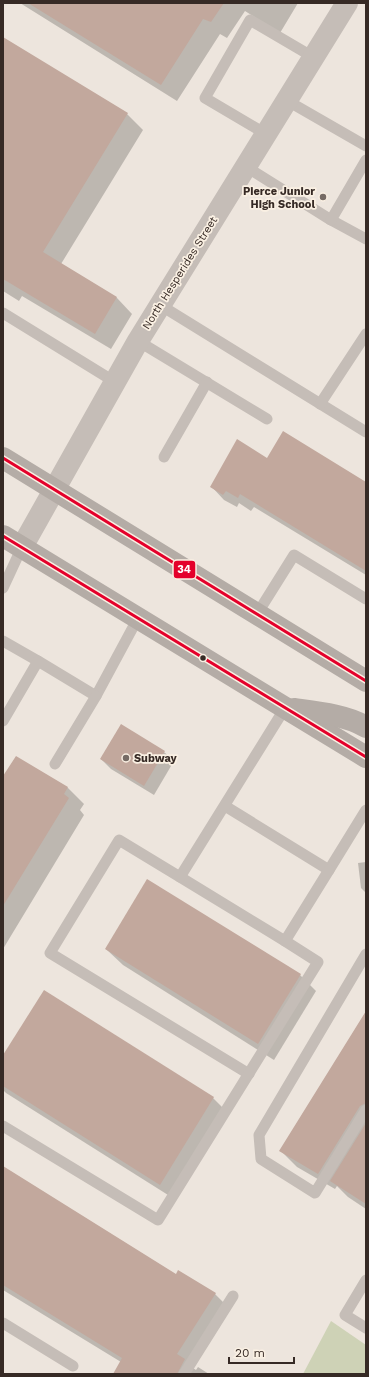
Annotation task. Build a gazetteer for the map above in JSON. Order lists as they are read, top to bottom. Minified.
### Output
{"streets":{"street":["North Hesperides Street"]},"places":["Pierce Junior High School","Subway"],"lines":["transit line 34"],"scale_bar":"20 m"}
